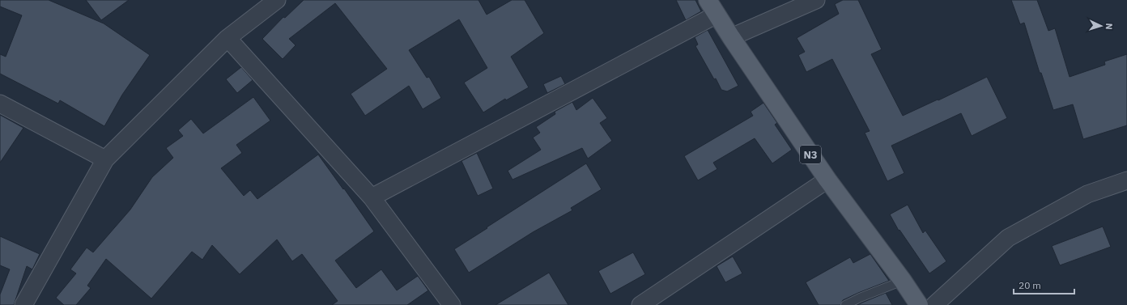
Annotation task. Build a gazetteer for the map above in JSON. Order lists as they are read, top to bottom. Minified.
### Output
{"streets":{"main road":["N3"]},"scale_bar":"20 m","north":"right"}
